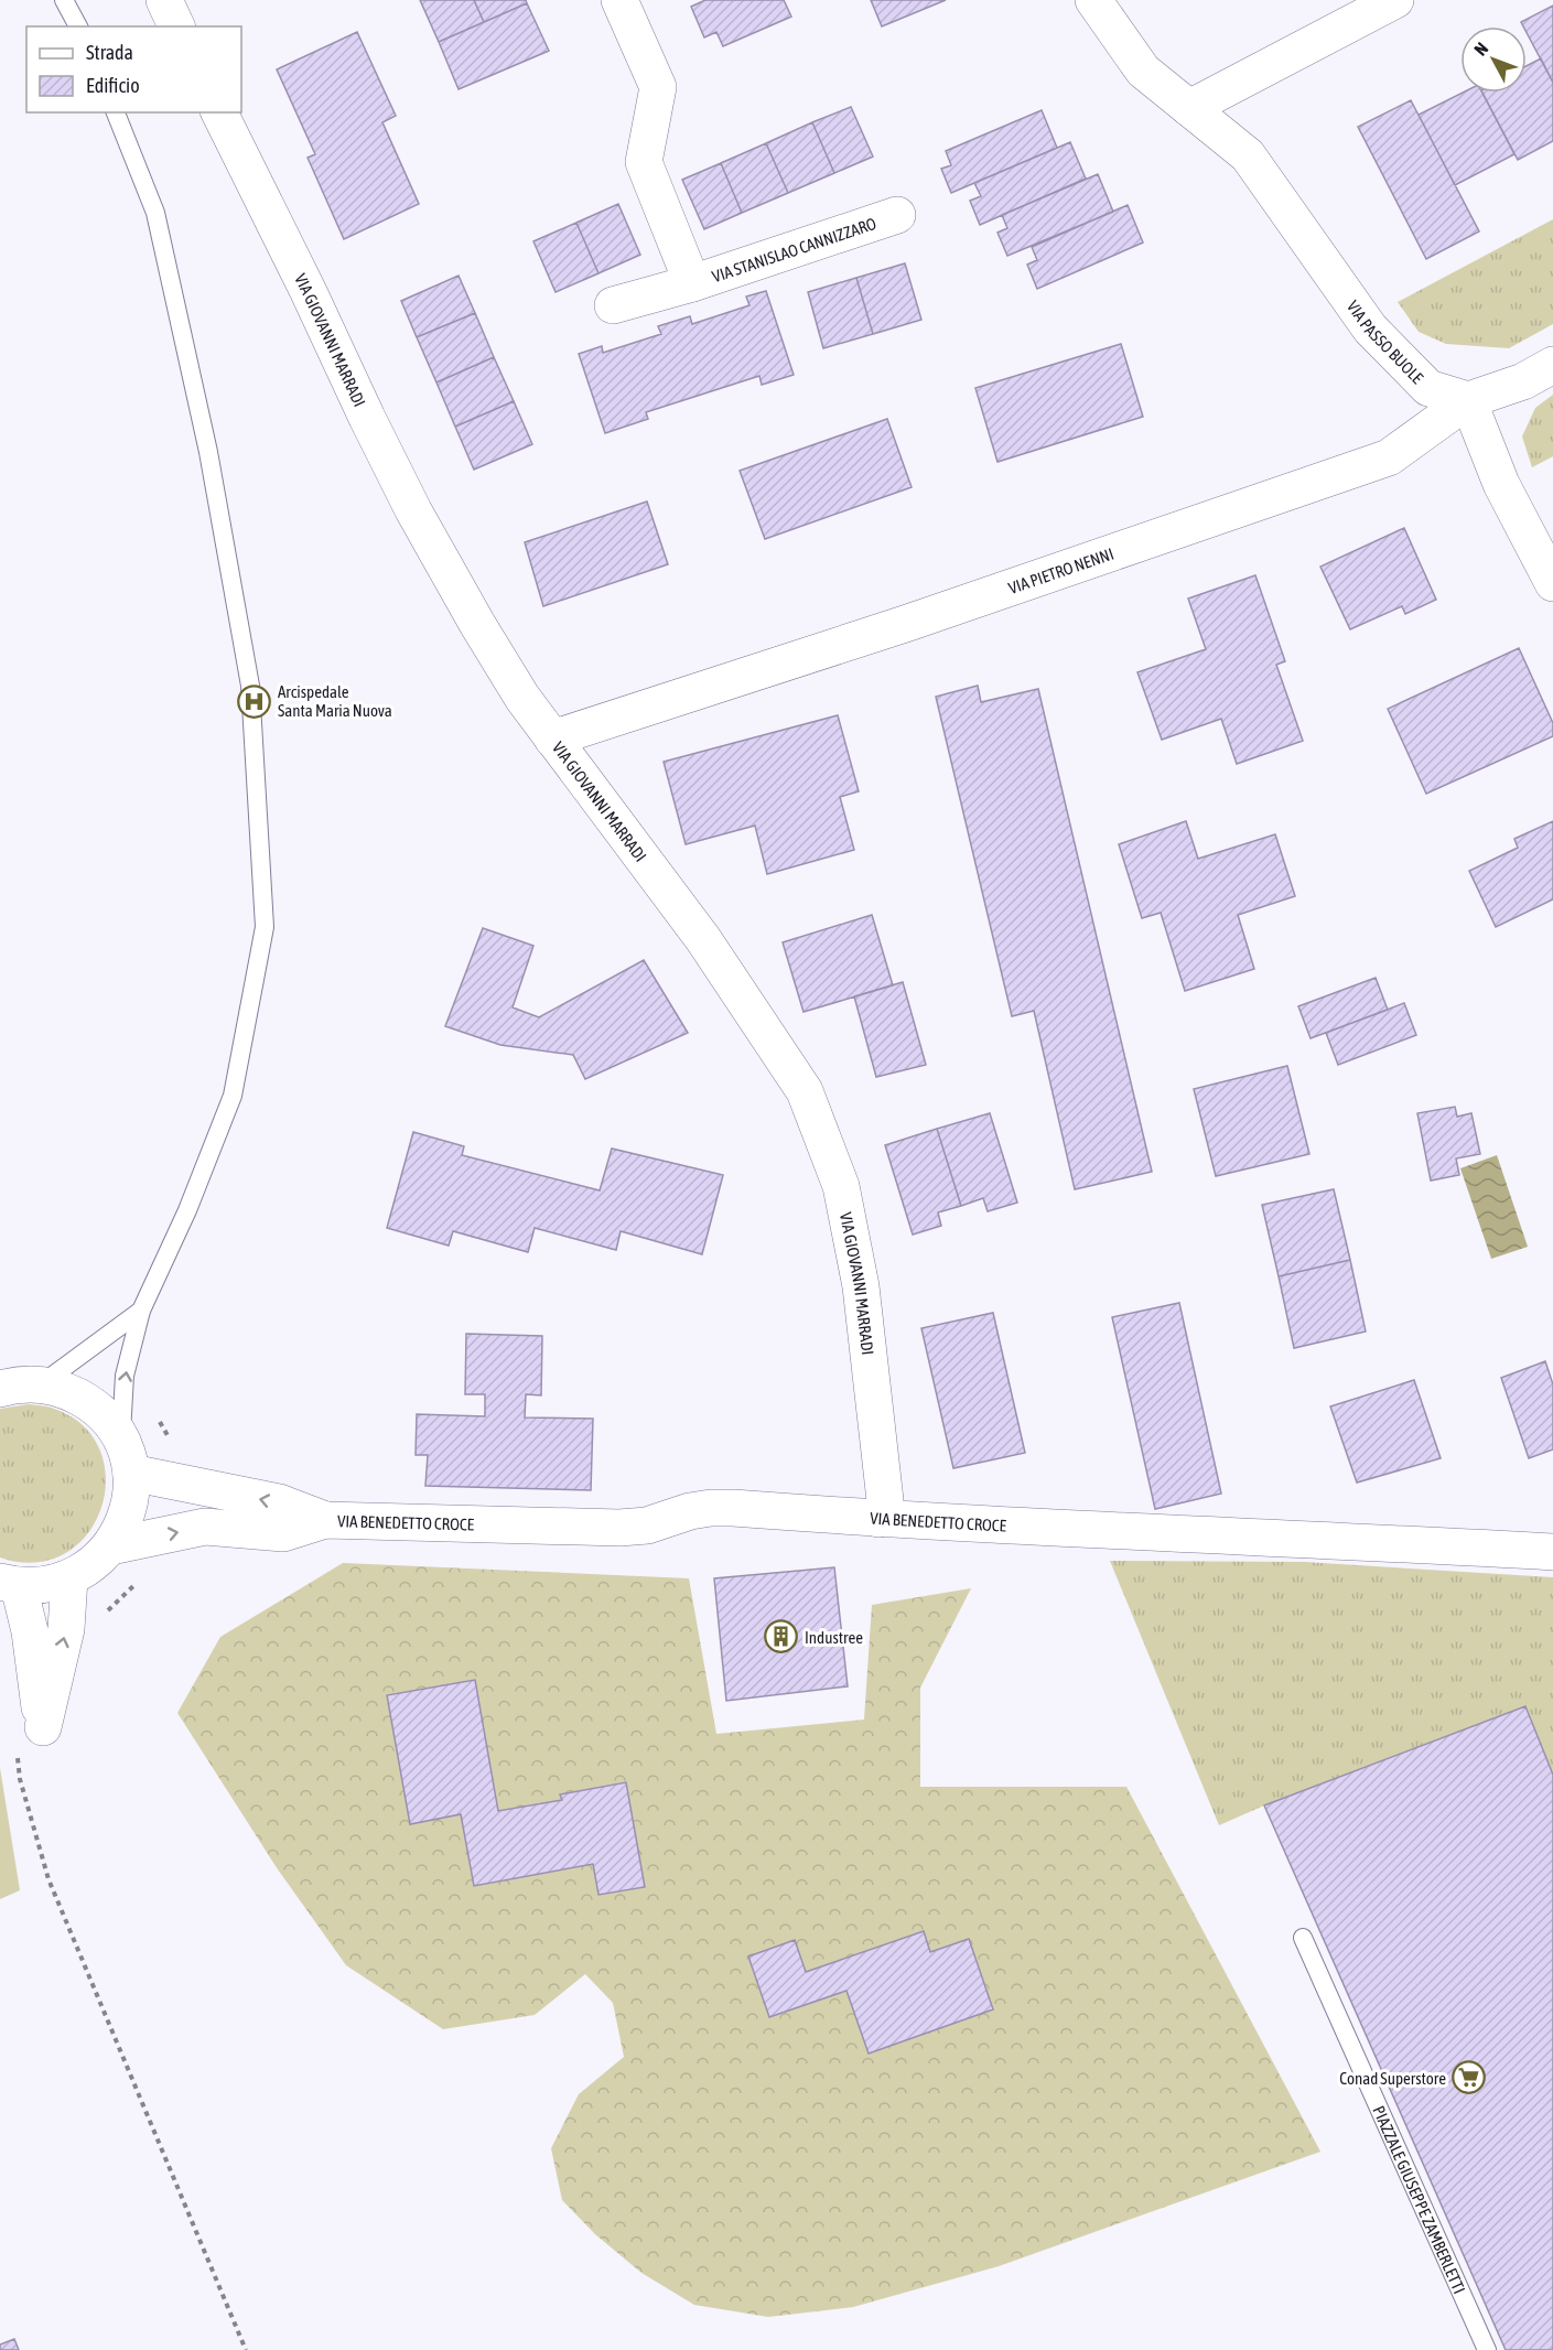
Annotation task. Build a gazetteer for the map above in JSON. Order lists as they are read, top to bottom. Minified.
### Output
{"streets":{"street":["VIA STANISLAO CANNIZZARO","VIA GIOVANNI MARRADI","VIA PASSO BUOLE","VIA PIETRO NENNI","VIA BENEDETTO CROCE"],"lane":["PIAZZALE GIUSEPPE ZAMBERLETTI"]},"crossings":[["VIA GIOVANNI MARRADI","VIA PIETRO NENNI"],["VIA GIOVANNI MARRADI","VIA BENEDETTO CROCE"],["VIA PASSO BUOLE","VIA PIETRO NENNI"]],"places":{"hospital":["Arcispedale Santa Maria Nuova"],"building":["Industree"],"supermarket":["Conad Superstore"]},"legend":["Strada","Edificio"],"north":"top left"}
